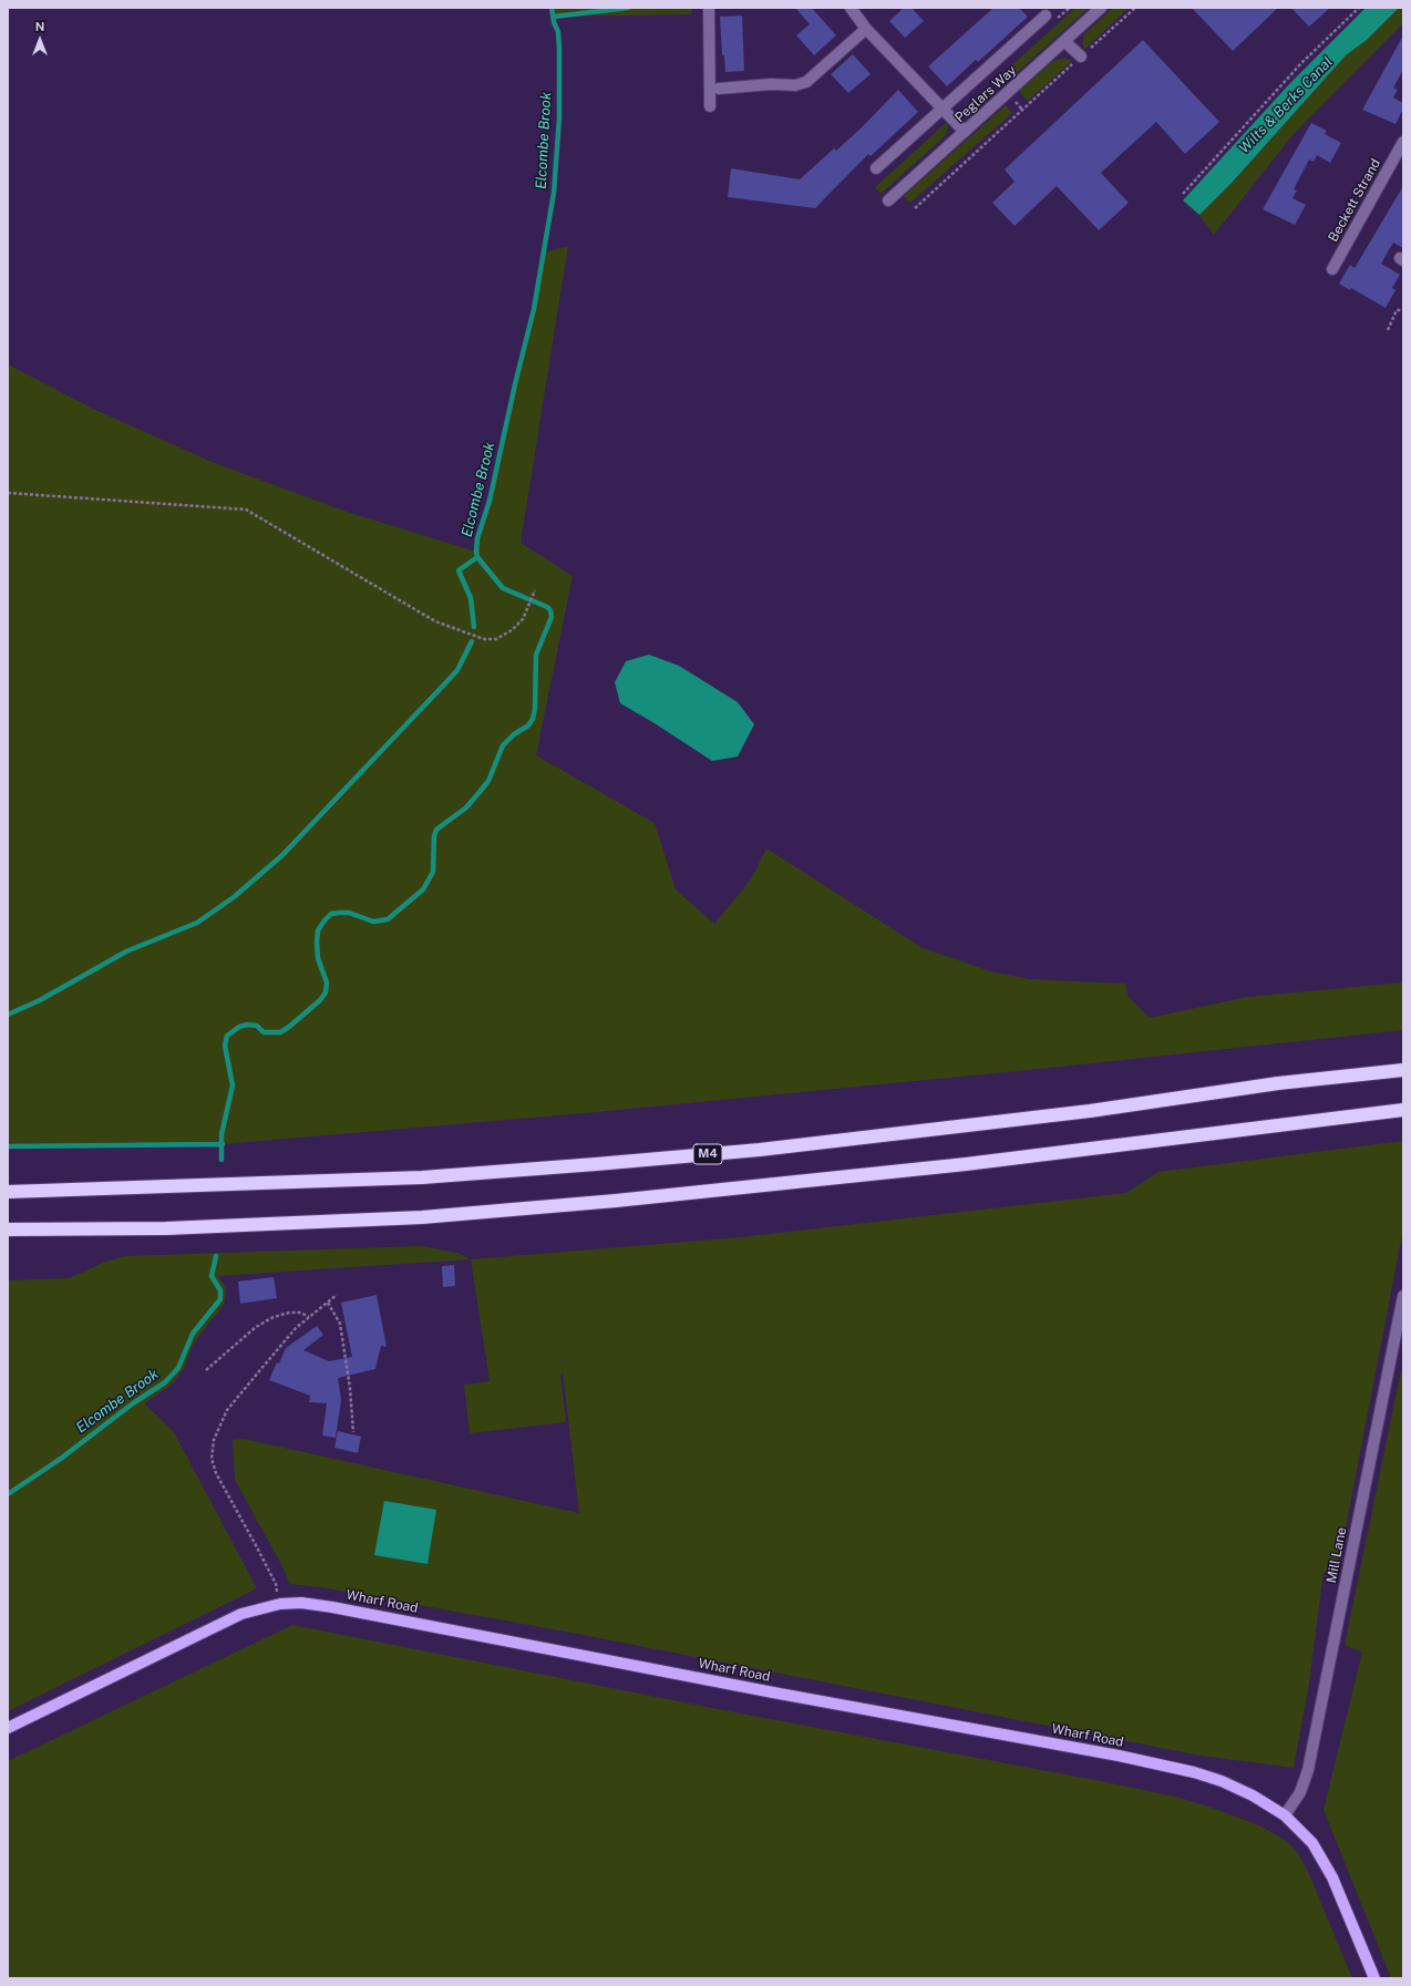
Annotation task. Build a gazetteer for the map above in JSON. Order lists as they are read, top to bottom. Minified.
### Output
{"streets":{"highway":["M4"],"main road":["Wharf Road"],"street":["Peglars Way","Beckett Strand","Mill Lane"]},"crossings":[["Mill Lane","Wharf Road"]],"water":["Wilts & Berks Canal","Elcombe Brook"],"north":"top"}
